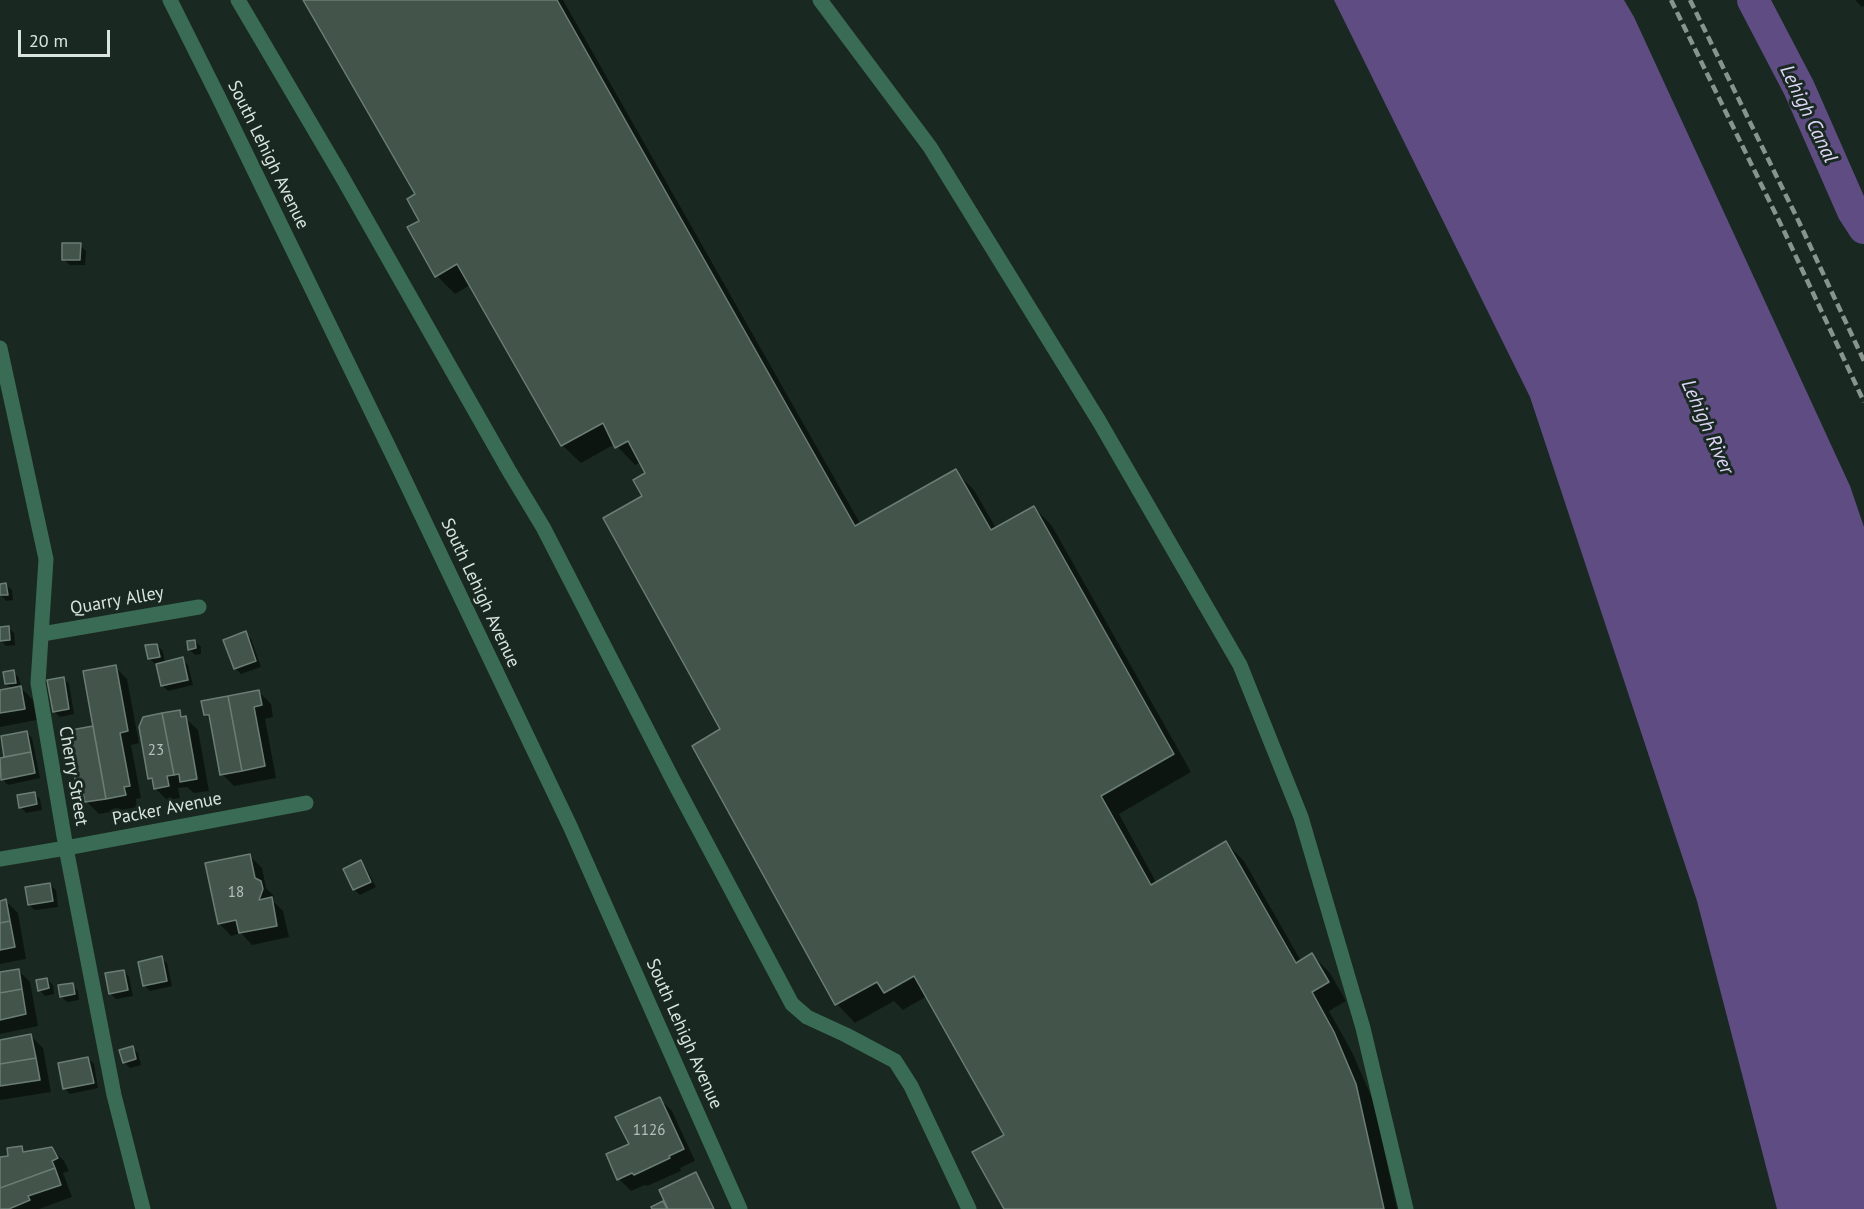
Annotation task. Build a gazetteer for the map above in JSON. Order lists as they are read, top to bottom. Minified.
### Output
{"streets":{"street":["South Lehigh Avenue","Quarry Alley","Cherry Street","Packer Avenue"]},"crossings":[["Quarry Alley","Cherry Street"],["Cherry Street","Packer Avenue"]],"water":["Lehigh Canal","Lehigh River"],"house_numbers":["23","18","1126"],"scale_bar":"20 m"}
